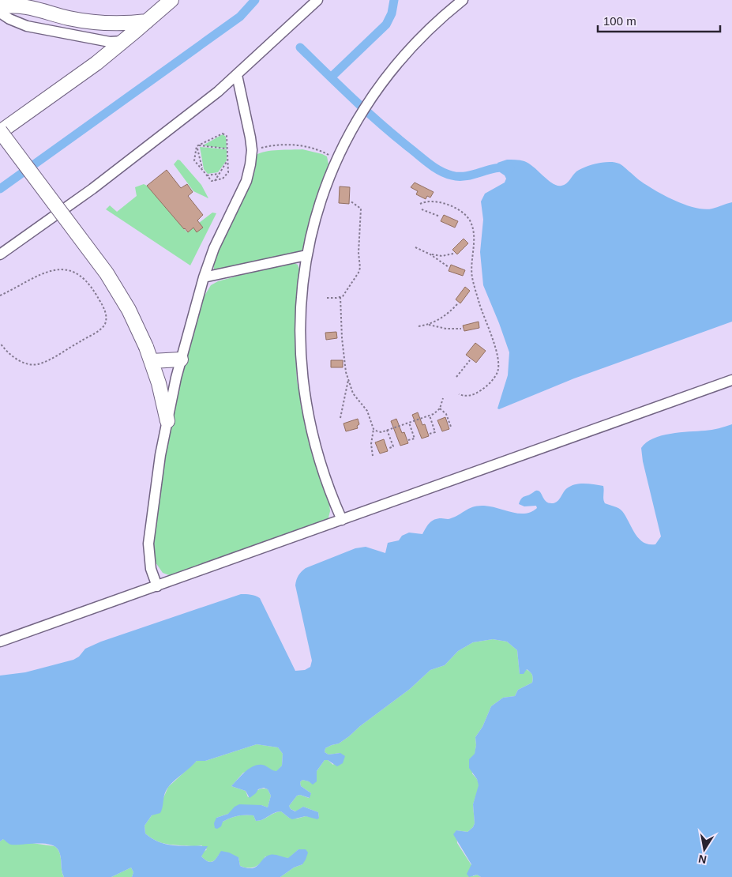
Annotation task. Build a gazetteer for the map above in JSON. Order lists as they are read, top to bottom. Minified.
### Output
{"scale_bar":"100 m","north":"bottom"}
